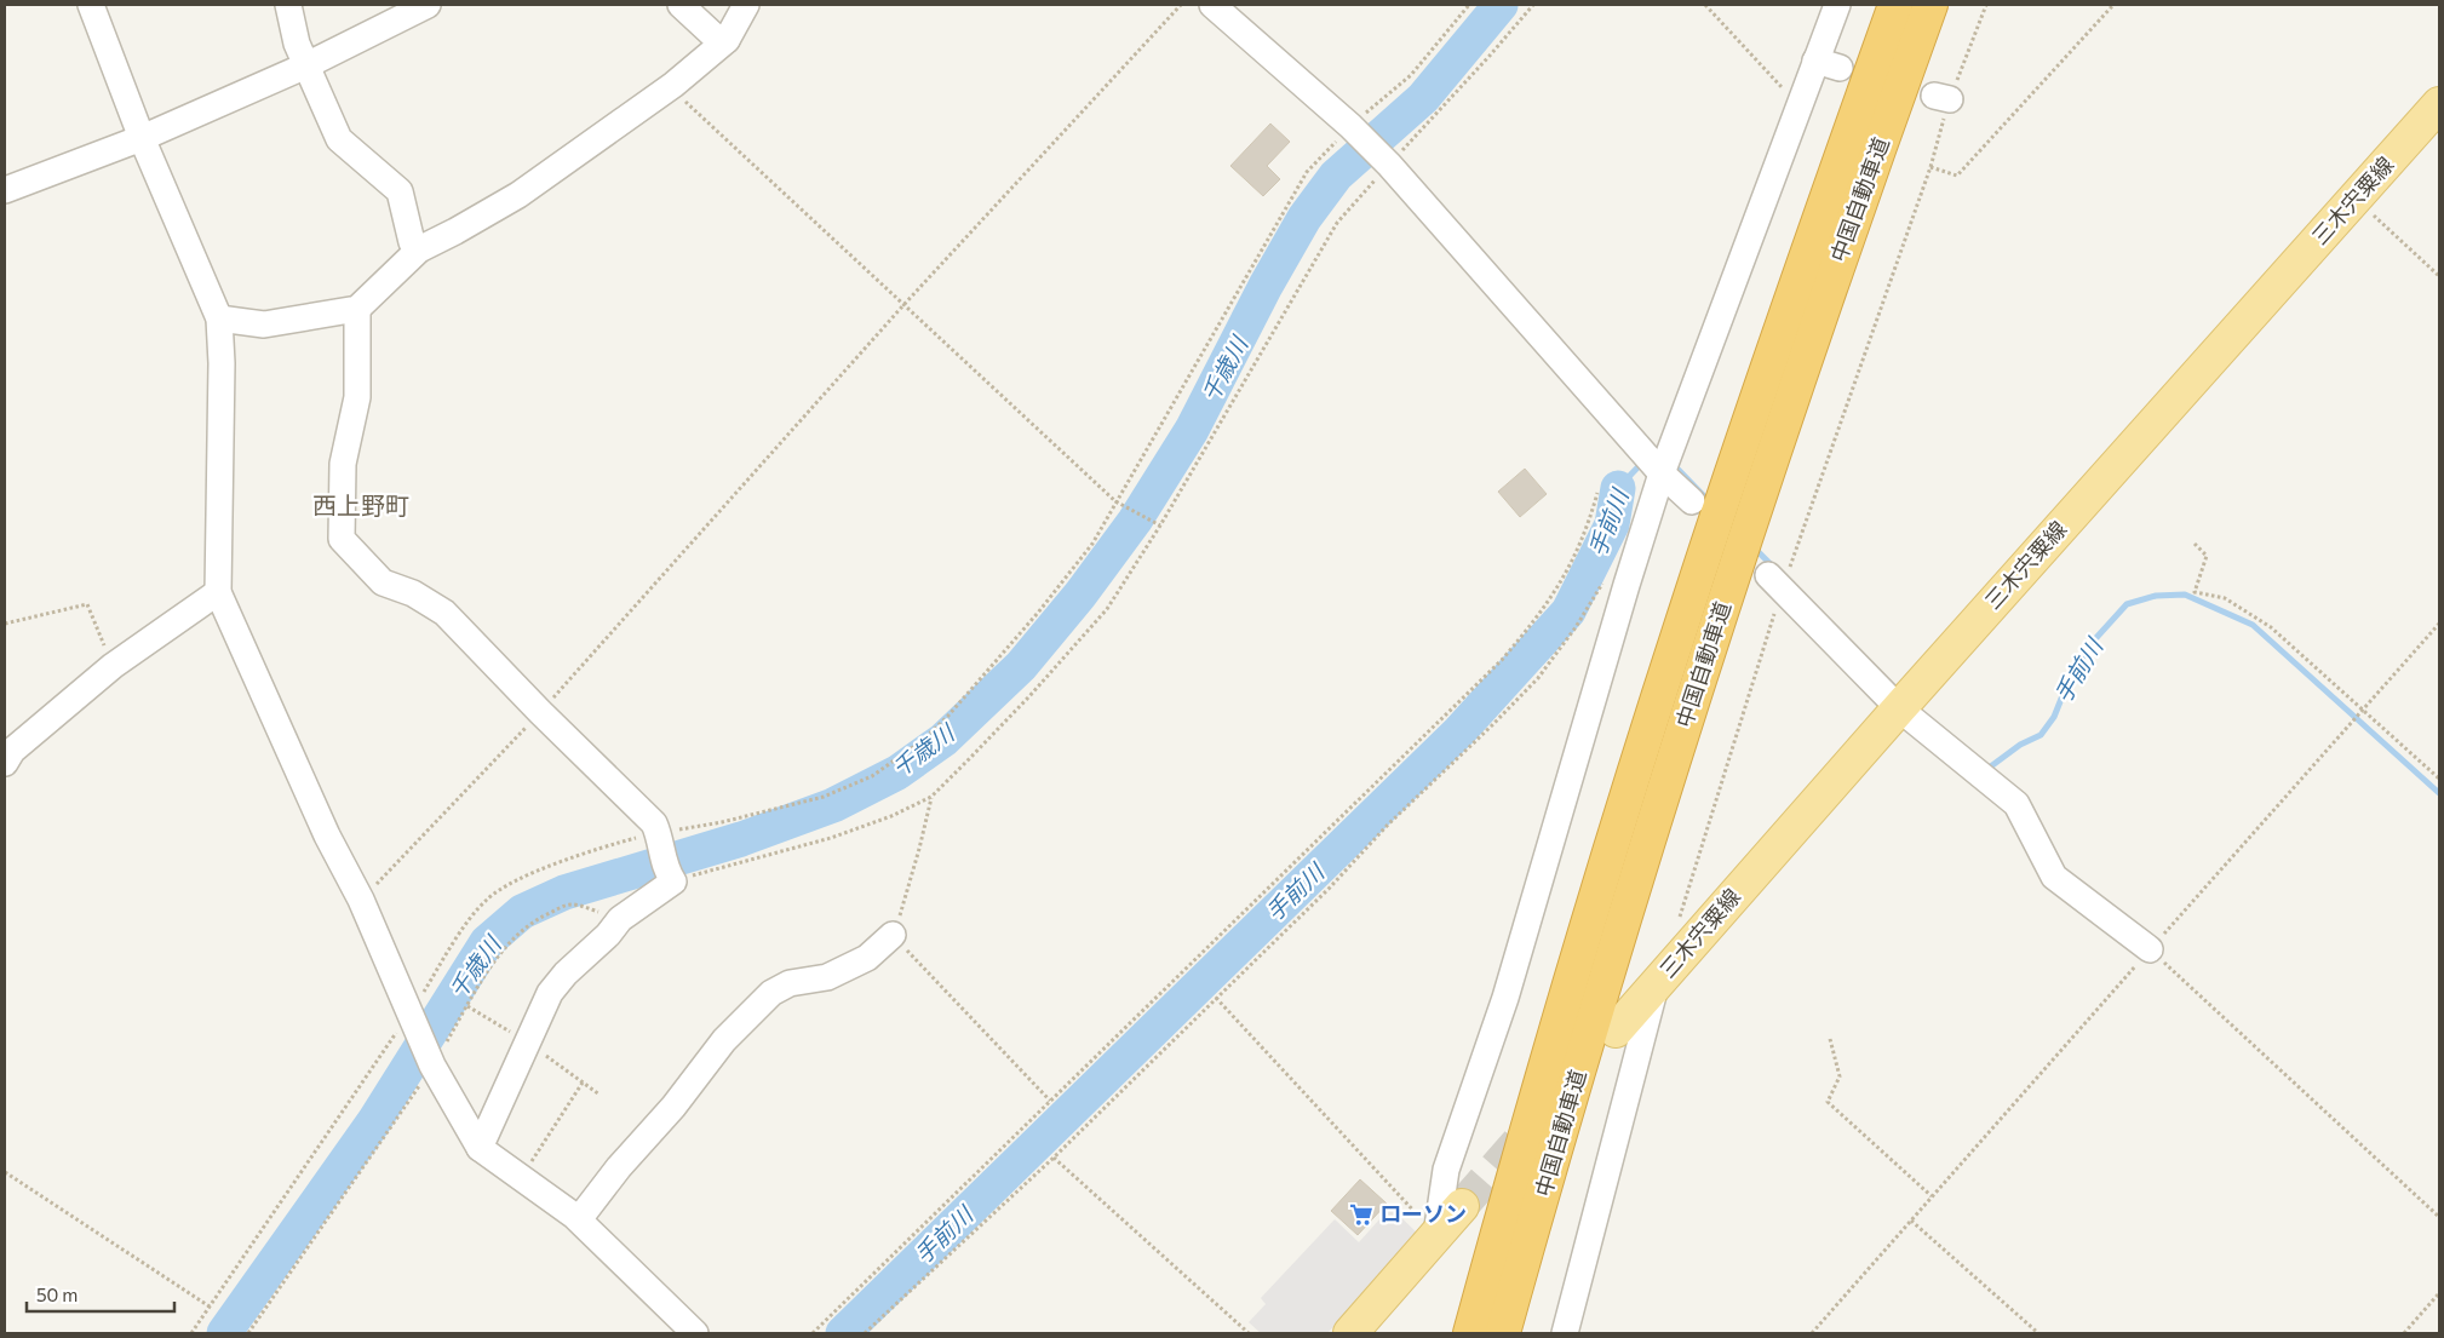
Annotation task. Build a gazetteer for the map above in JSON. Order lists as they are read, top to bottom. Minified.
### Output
{"streets":{"highway":["中国自動車道"],"main road":["三木宍粟線"]},"districts":["西上野町"],"water":["千歳川","手前川"],"places":{"supermarket":["ローソン"]},"scale_bar":"50 m"}
